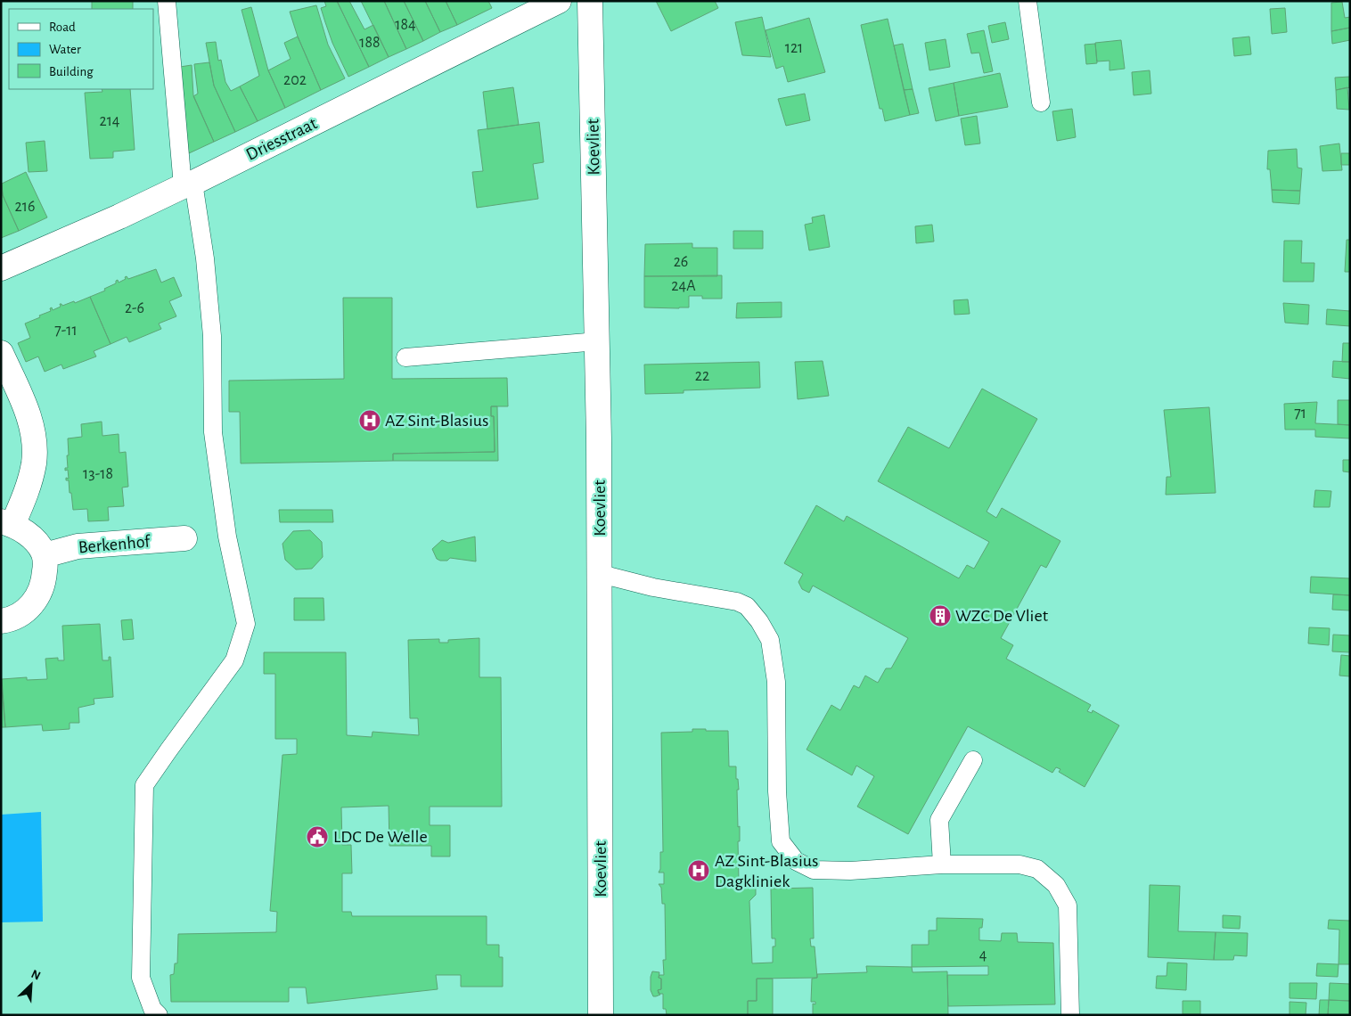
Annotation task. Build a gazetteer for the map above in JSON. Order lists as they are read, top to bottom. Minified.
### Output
{"streets":{"street":["Driesstraat","Koevliet","Berkenhof"]},"places":{"hospital":["AZ Sint-Blasius","AZ Sint-Blasius Dagkliniek"],"building":["WZC De Vliet"],"public building":["LDC De Welle"]},"house_numbers":["184","188","121","202","214","216","26","24A","2-6","7-11","22","71","13-18","4"],"legend":["Road","Water","Building"],"north":"top right"}
